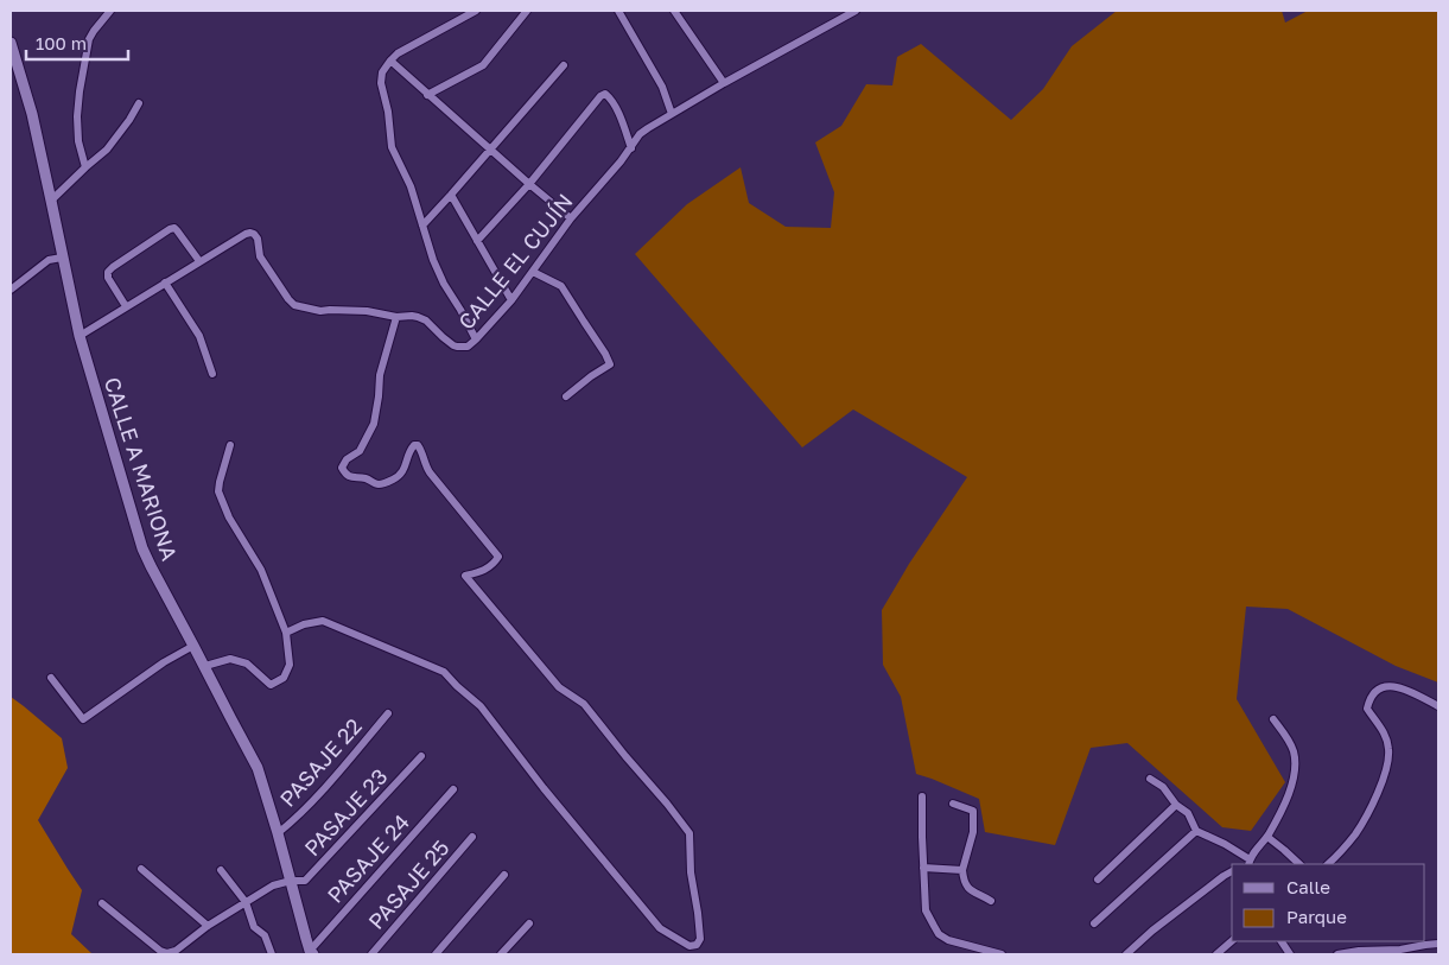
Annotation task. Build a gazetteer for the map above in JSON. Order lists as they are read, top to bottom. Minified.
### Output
{"streets":{"main road":["CALLE A MARIONA"],"street":["CALLE EL CUJÍN","PASAJE 22","PASAJE 23","PASAJE 24","PASAJE 25"]},"crossings":[["CALLE EL CUJÍN","CALLE A MARIONA"],["CALLE A MARIONA","PASAJE 22"],["CALLE A MARIONA","PASAJE 23"],["CALLE A MARIONA","PASAJE 24"]],"legend":["Calle","Parque"],"scale_bar":"100 m"}
